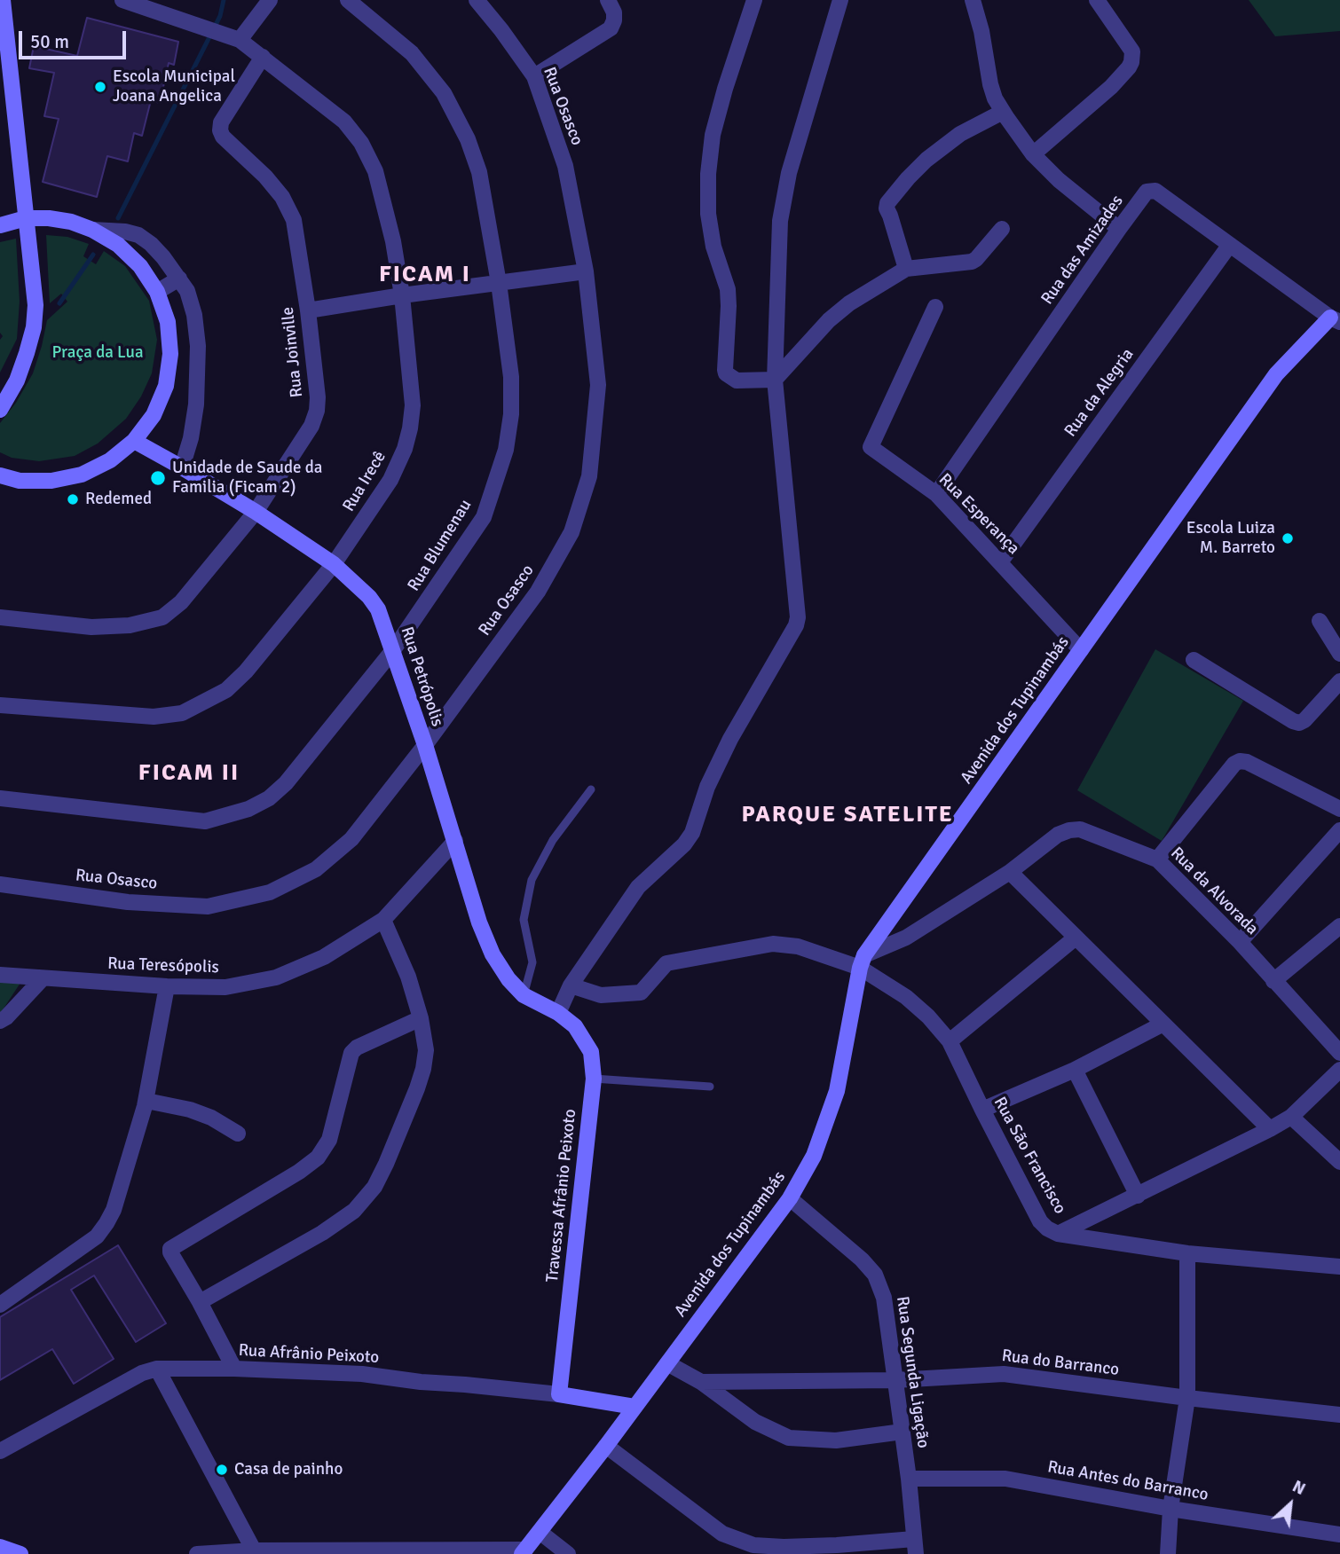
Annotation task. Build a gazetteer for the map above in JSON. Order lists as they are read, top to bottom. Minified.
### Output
{"streets":{"street":["Rua Osasco","Rua das Amizades","Rua Joinville","Rua da Alegria","Rua Irecê","Rua Esperança","Rua Blumenau","Rua Petrópolis","Avenida dos Tupinambás","Rua da Alvorada","Rua Teresópolis","Rua São Francisco","Travessa Afrânio Peixoto","Rua Afrânio Peixoto","Rua do Barranco","Rua Segunda Ligação","Rua Antes do Barranco"]},"crossings":[["Rua Osasco","Rua Petrópolis"],["Rua das Amizades","Rua da Alegria"],["Rua das Amizades","Rua Esperança"],["Rua das Amizades","Avenida dos Tupinambás"],["Rua Joinville","Rua Irecê"],["Rua Joinville","Rua Petrópolis"],["Rua da Alegria","Rua Esperança"],["Rua Irecê","Rua Petrópolis"],["Rua Esperança","Avenida dos Tupinambás"],["Rua Blumenau","Rua Petrópolis"],["Rua Petrópolis","Rua Teresópolis"],["Rua Petrópolis","Travessa Afrânio Peixoto"],["Avenida dos Tupinambás","Rua da Alvorada"],["Avenida dos Tupinambás","Rua São Francisco"],["Avenida dos Tupinambás","Rua Afrânio Peixoto"],["Avenida dos Tupinambás","Rua Segunda Ligação"],["Rua da Alvorada","Rua São Francisco"],["Travessa Afrânio Peixoto","Rua Afrânio Peixoto"],["Rua do Barranco","Rua Segunda Ligação"],["Rua Segunda Ligação","Rua Antes do Barranco"]],"districts":["FICAM I","FICAM II","PARQUE SATELITE"],"parks":["Praça da Lua"],"places":["Escola Municipal Joana Angelica","Unidade de Saude da Familia (Ficam 2)","Redemed","Escola Luiza M. Barreto","Casa de painho"],"scale_bar":"50 m","north":"top right"}
